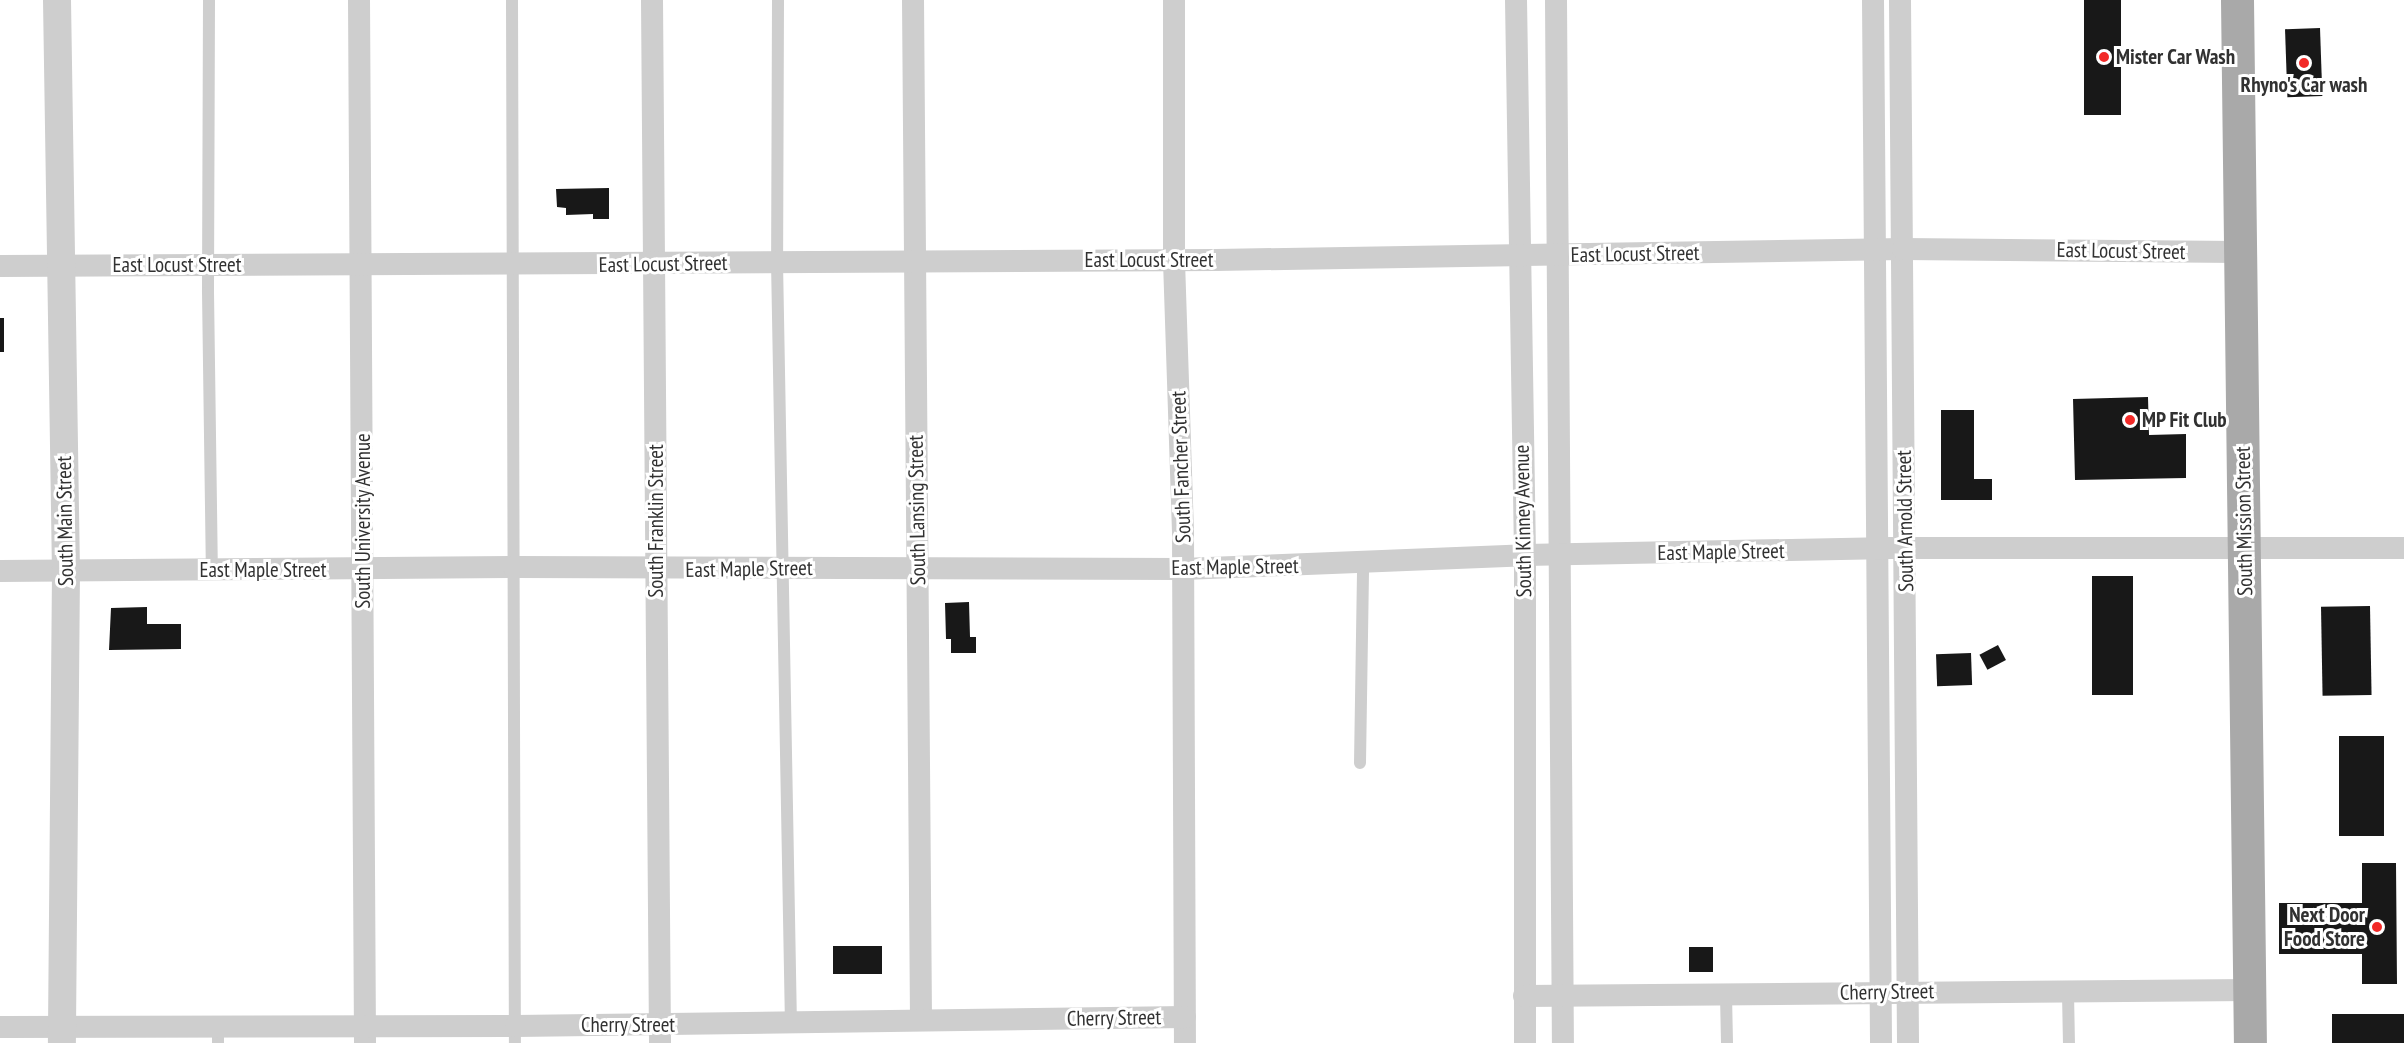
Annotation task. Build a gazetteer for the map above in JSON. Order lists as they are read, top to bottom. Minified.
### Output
{"streets":{"main road":["South Mission Street"],"street":["East Locust Street","South Fancher Street","South Lansing Street","South Main Street","South University Avenue","South Franklin Street","South Kinney Avenue","South Arnold Street","East Maple Street","Cherry Street"]},"crossings":[["East Locust Street","South Fancher Street"],["East Locust Street","South Lansing Street"],["East Locust Street","South Main Street"],["East Locust Street","South University Avenue"],["East Locust Street","South Franklin Street"],["East Locust Street","South Kinney Avenue"],["East Locust Street","South Arnold Street"],["East Locust Street","South Mission Street"],["South Fancher Street","East Maple Street"],["South Fancher Street","Cherry Street"],["South Lansing Street","East Maple Street"],["South Lansing Street","Cherry Street"],["South Main Street","East Maple Street"],["South Main Street","Cherry Street"],["South University Avenue","East Maple Street"],["South University Avenue","Cherry Street"],["South Franklin Street","East Maple Street"],["South Franklin Street","Cherry Street"],["South Kinney Avenue","East Maple Street"],["South Kinney Avenue","Cherry Street"],["South Arnold Street","East Maple Street"],["South Arnold Street","Cherry Street"],["South Mission Street","East Maple Street"],["South Mission Street","Cherry Street"]],"places":["Mister Car Wash","Rhyno's Car wash","MP Fit Club","Next Door Food Store"]}
